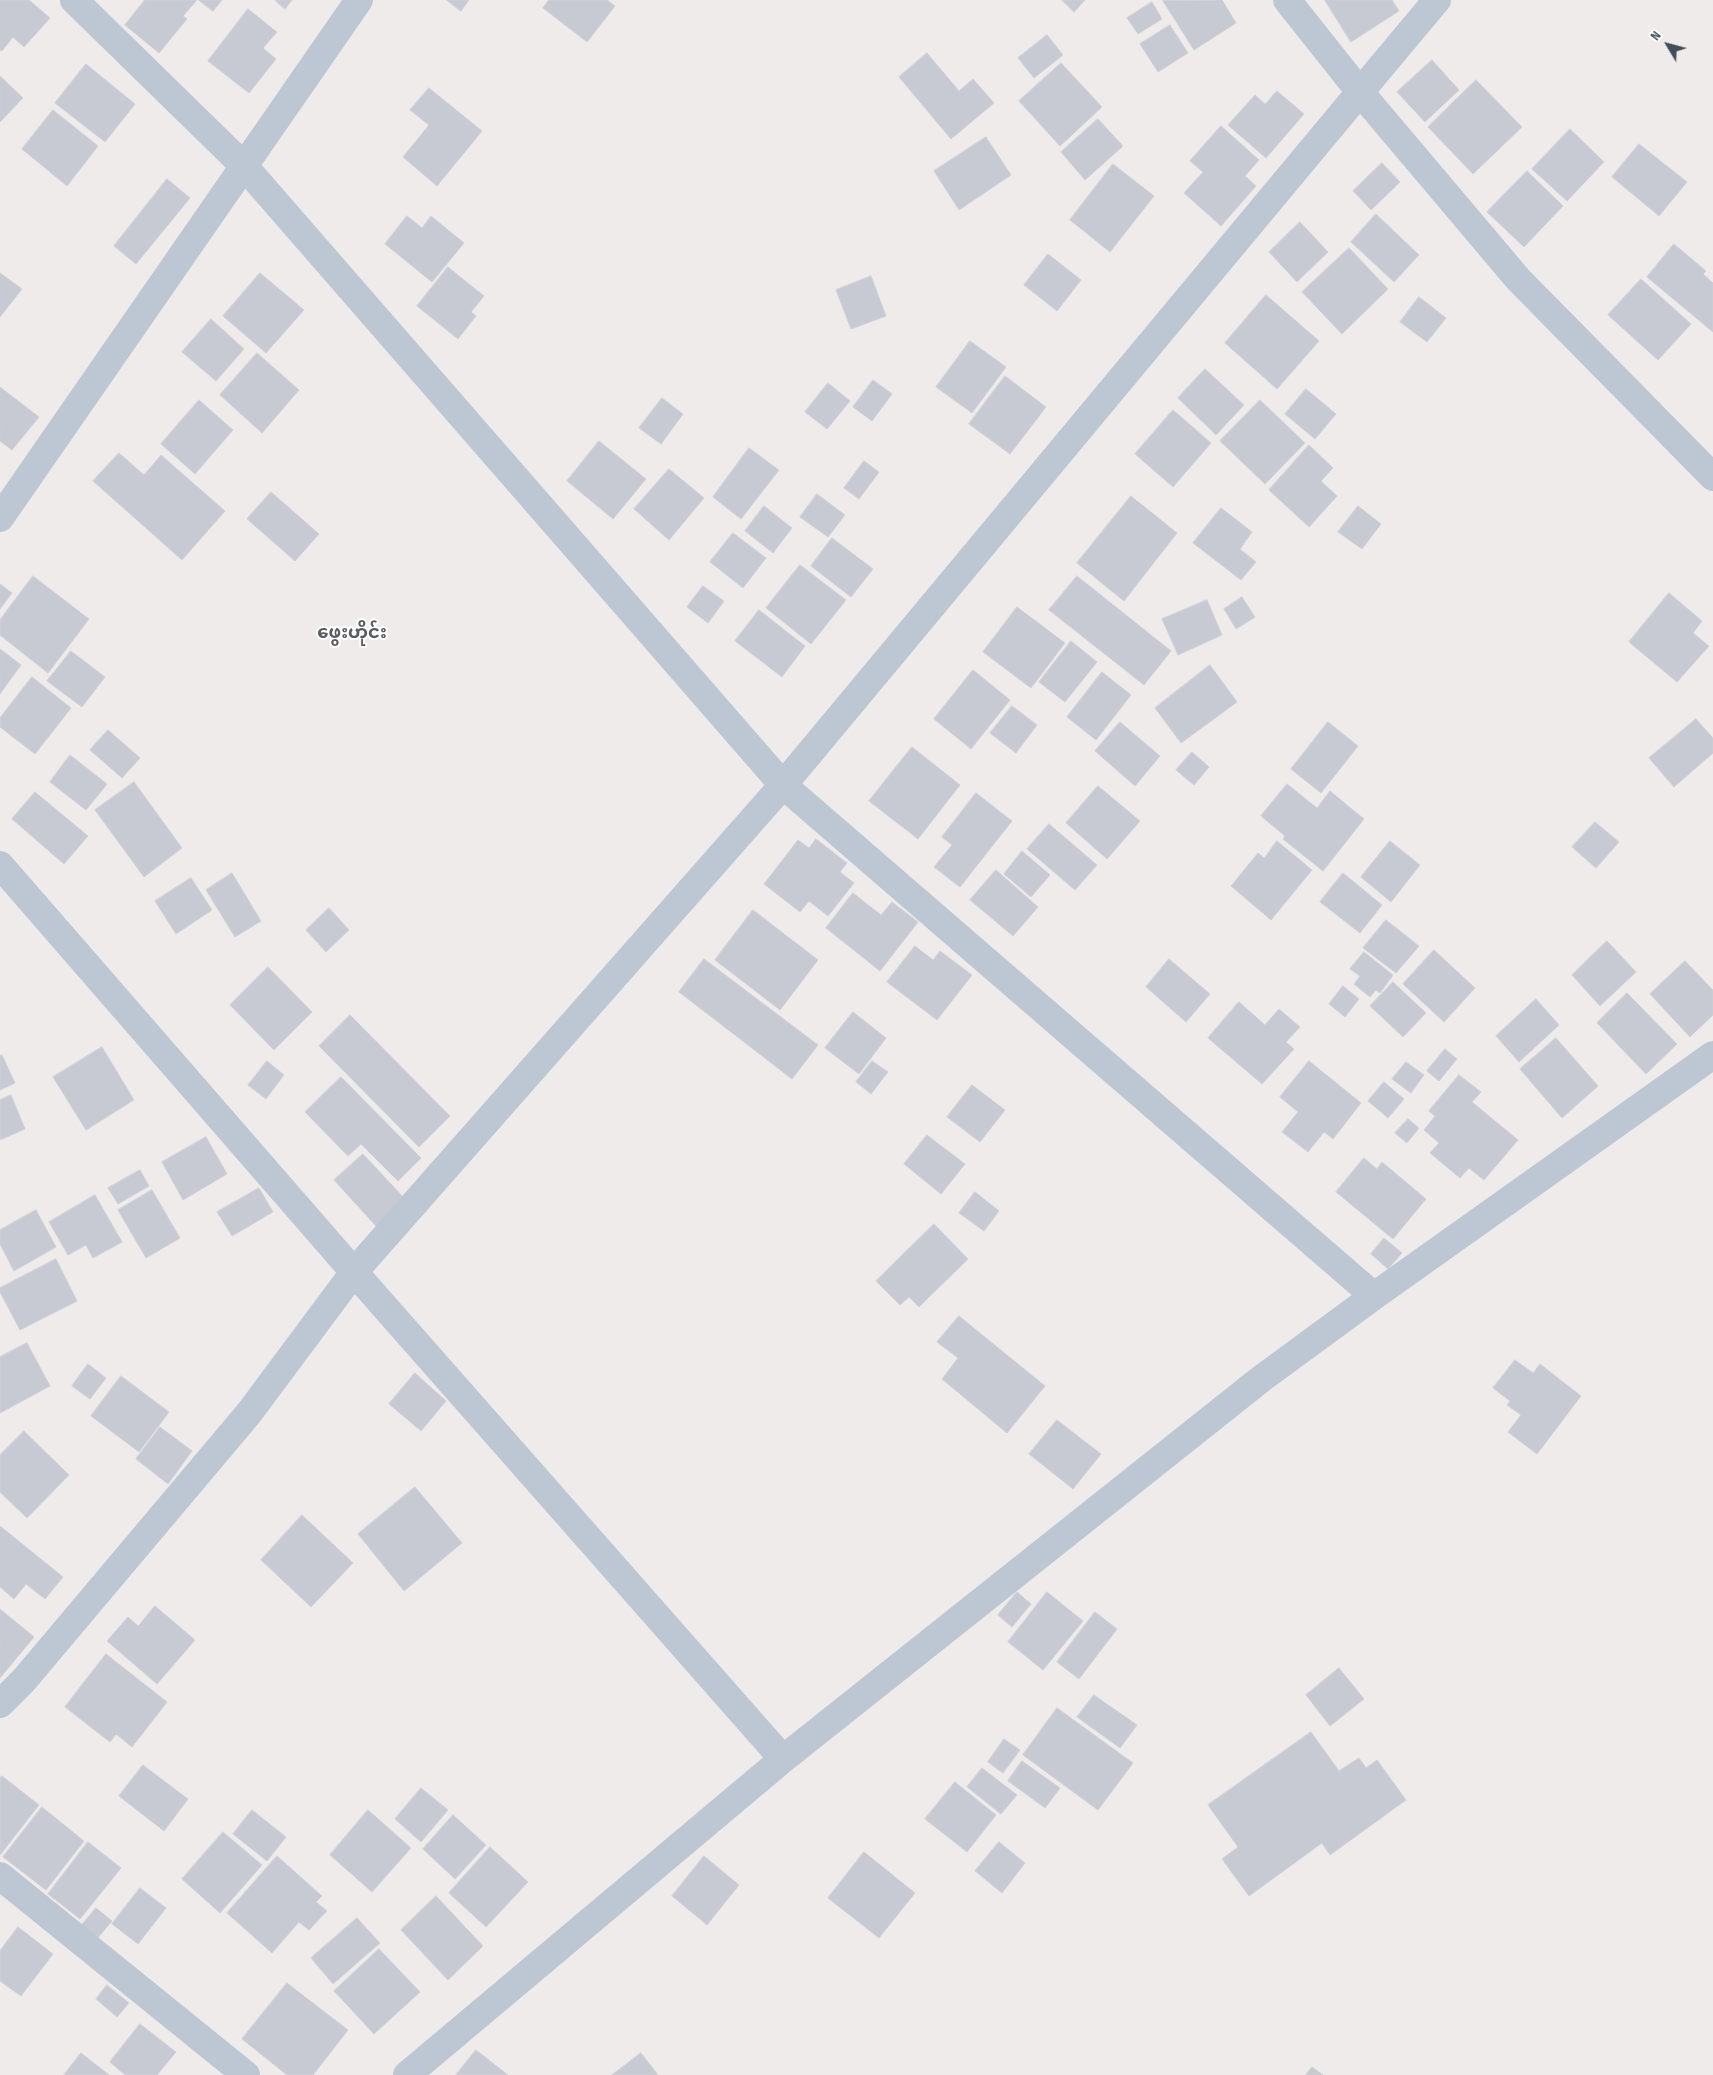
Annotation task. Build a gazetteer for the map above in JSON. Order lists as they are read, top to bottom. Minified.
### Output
{"districts":["ဖွေးဟိုင်း"],"north":"top left"}
